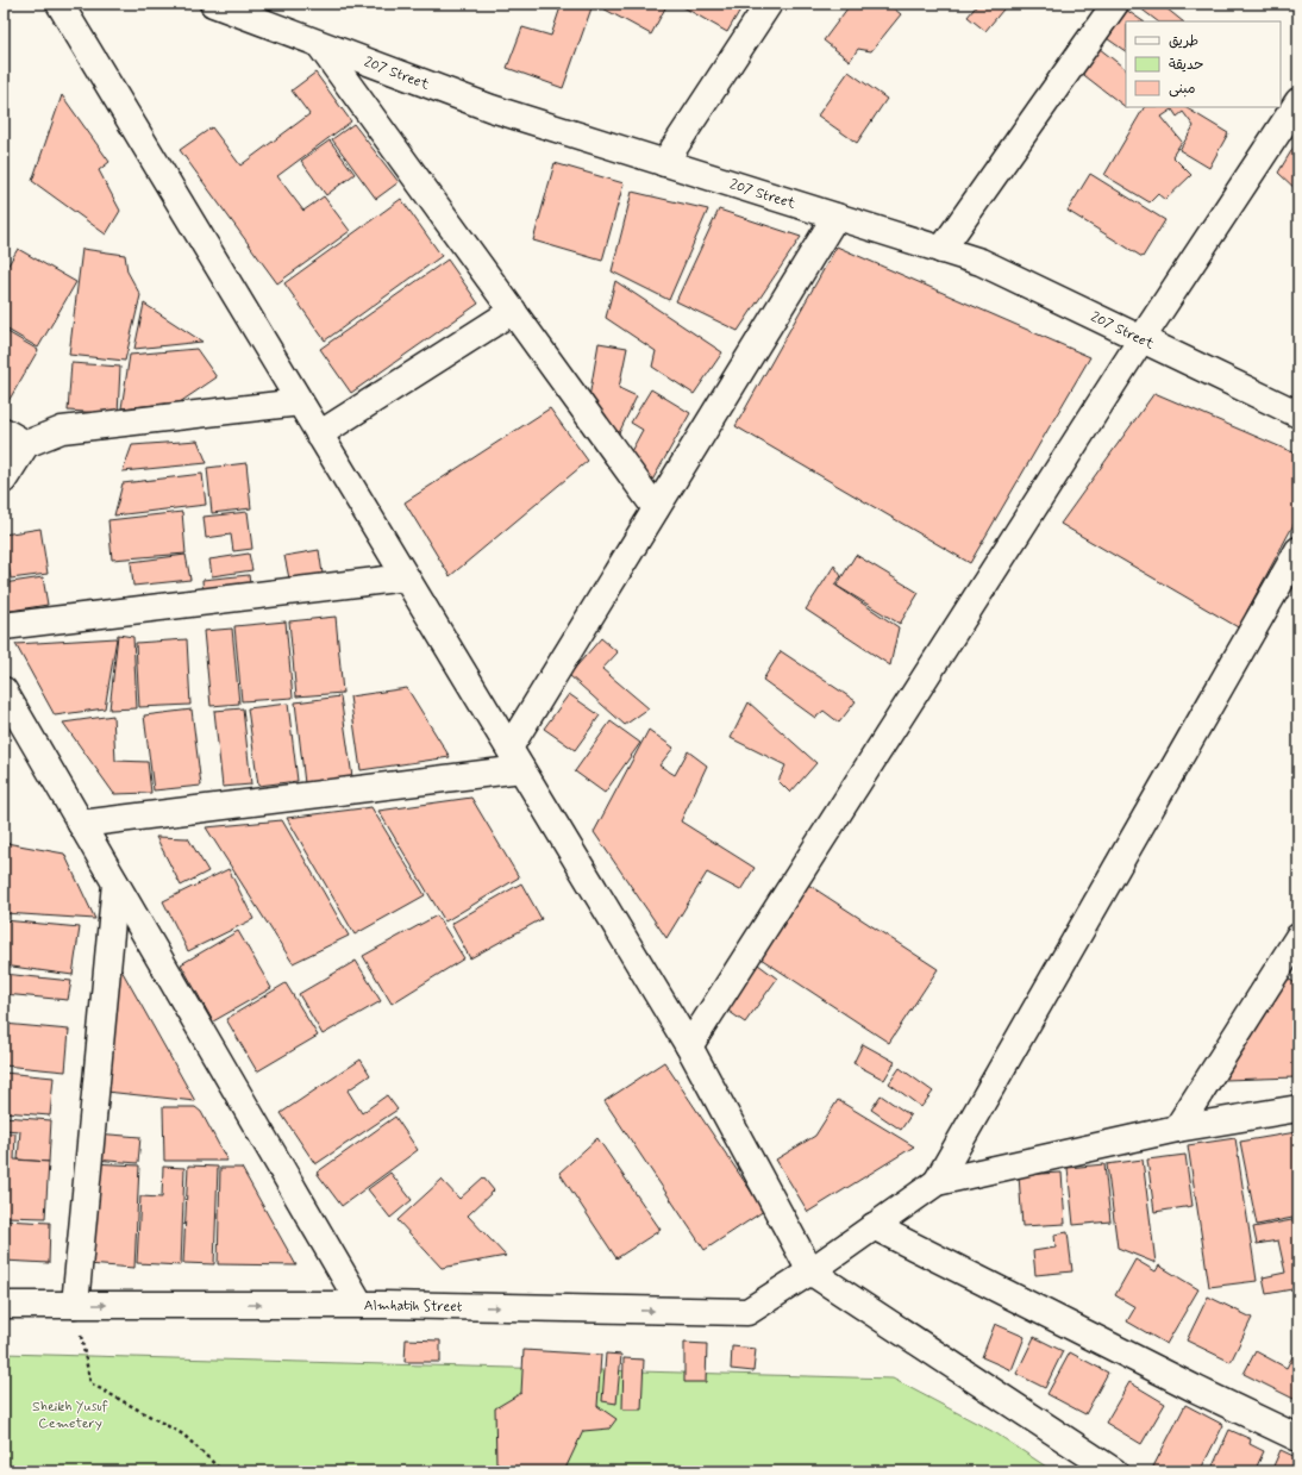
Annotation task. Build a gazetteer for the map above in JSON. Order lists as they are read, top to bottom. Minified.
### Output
{"streets":{"street":["207 Street","Almhatih Street"]},"one_way":["Almhatih Street"],"parks":["Sheikh Yusuf Cemetery"],"legend":["طريق","حديقة","مبنى"]}
